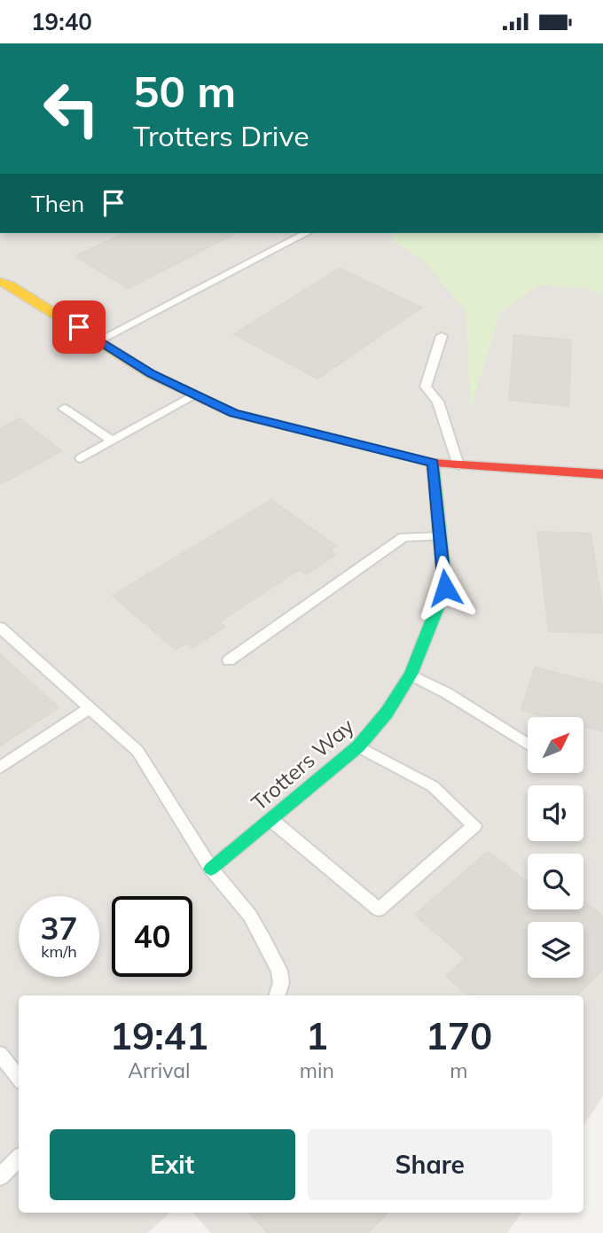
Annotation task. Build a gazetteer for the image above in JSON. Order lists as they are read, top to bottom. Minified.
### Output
{"streets":{"street":["Trotters Way"]},"north":"top right","page":{"status":"19:40","turn":["50 m","Trotters Drive"],"then":"Then","speed":"37 km/h","limit":"40","eta":["19:41","Arrival","1","min","170","m"],"buttons":["Exit","Share"]}}
